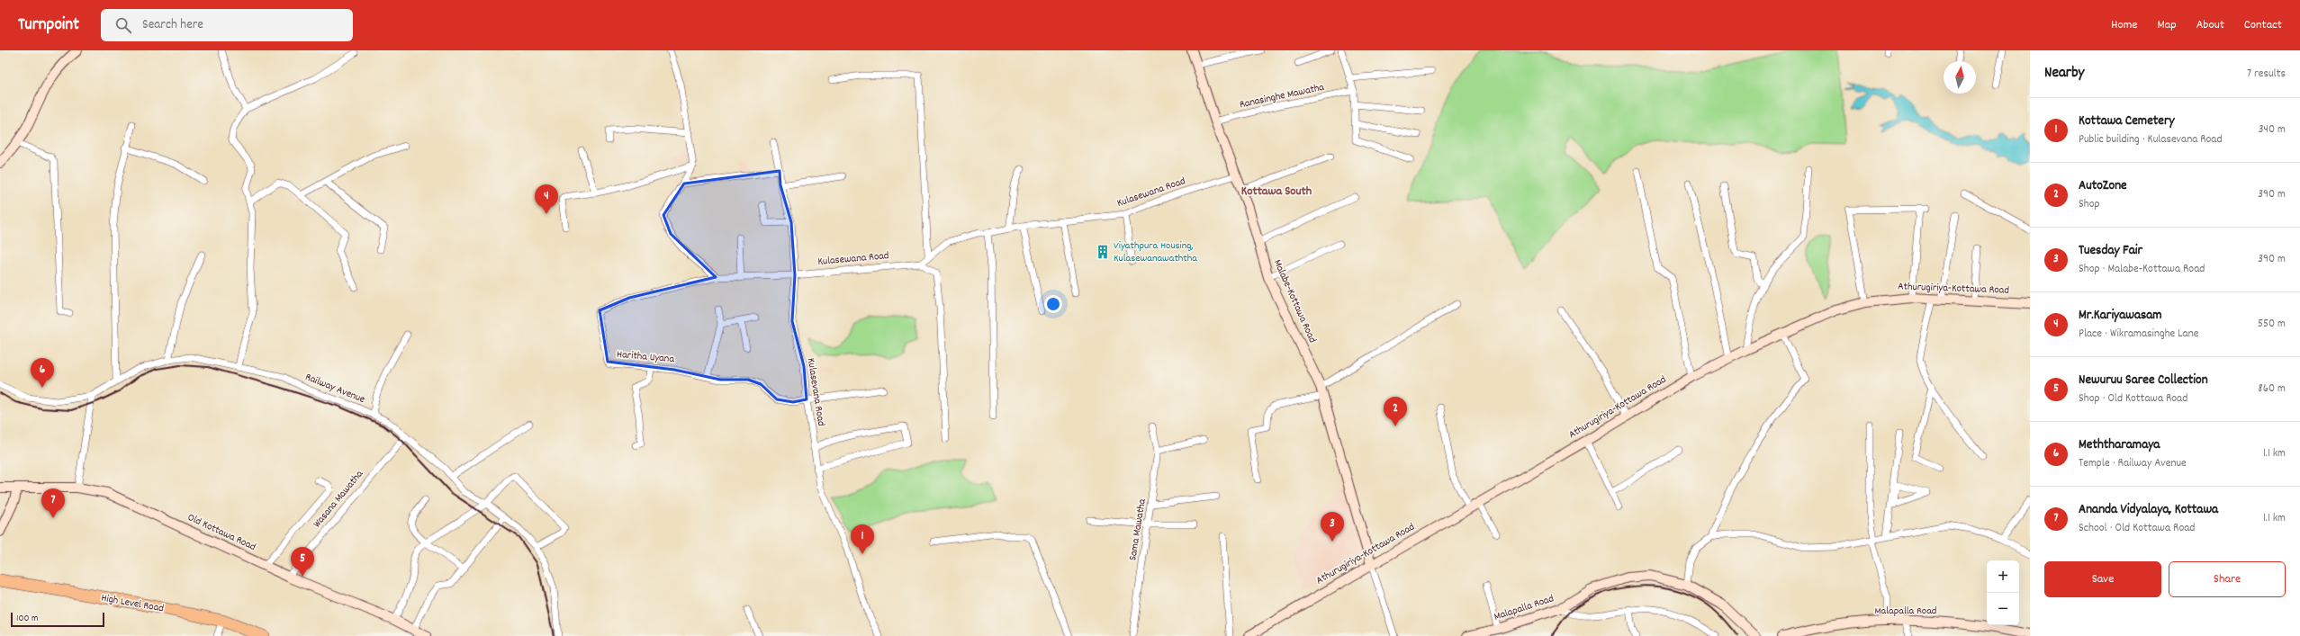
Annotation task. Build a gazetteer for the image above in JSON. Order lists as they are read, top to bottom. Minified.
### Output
{"streets":{"highway":["High Level Road"],"main road":["Athurugiriya-Kottawa Road","Malabe-Kottawa Road","Old Kottawa Road","Malapalla Road"],"street":["Ranasinghe Mawatha","Kulasewana Road","Haritha Uyana","Railway Avenue","Kulasevana Road","Wasana Mawatha","Sama Mawatha"]},"crossings":[["Ranasinghe Mawatha","Malabe-Kottawa Road"],["Kulasewana Road","Malabe-Kottawa Road"],["Kulasewana Road","Haritha Uyana"],["Kulasewana Road","Kulasevana Road"],["Athurugiriya-Kottawa Road","Malabe-Kottawa Road"],["Haritha Uyana","Kulasevana Road"],["Railway Avenue","Wasana Mawatha"],["Wasana Mawatha","Old Kottawa Road"]],"districts":["Kottawa South"],"places":{"building":["Viyathpura Housing, Kulasewanawaththa"]},"scale_bar":"100 m","north":"top","page":{"header":"Turnpoint","search":"Search here","nav":["Home","Map","About","Contact"],"heading":["Nearby","7 results"],"list":[{"mark":"1","name":"Kottawa Cemetery","note":"Public building · Kulasevana Road","value":"340 m"},{"mark":"2","name":"AutoZone","note":"Shop","value":"390 m"},{"mark":"3","name":"Tuesday Fair","note":"Shop · Malabe-Kottawa Road","value":"390 m"},{"mark":"4","name":"Mr.Kariyawasam","note":"Place · Wikramasinghe Lane","value":"550 m"},{"mark":"5","name":"Newuruu Saree Collection","note":"Shop · Old Kottawa Road","value":"860 m"},{"mark":"6","name":"Meththaramaya","note":"Temple · Railway Avenue","value":"1.1 km"},{"mark":"7","name":"Ananda Vidyalaya, Kottawa","note":"School · Old Kottawa Road","value":"1.1 km"}],"pins":["4","6","2","7","3","1","5"],"buttons":["Save","Share"],"map_buttons":["+","−"],"scale":"100 m"}}
